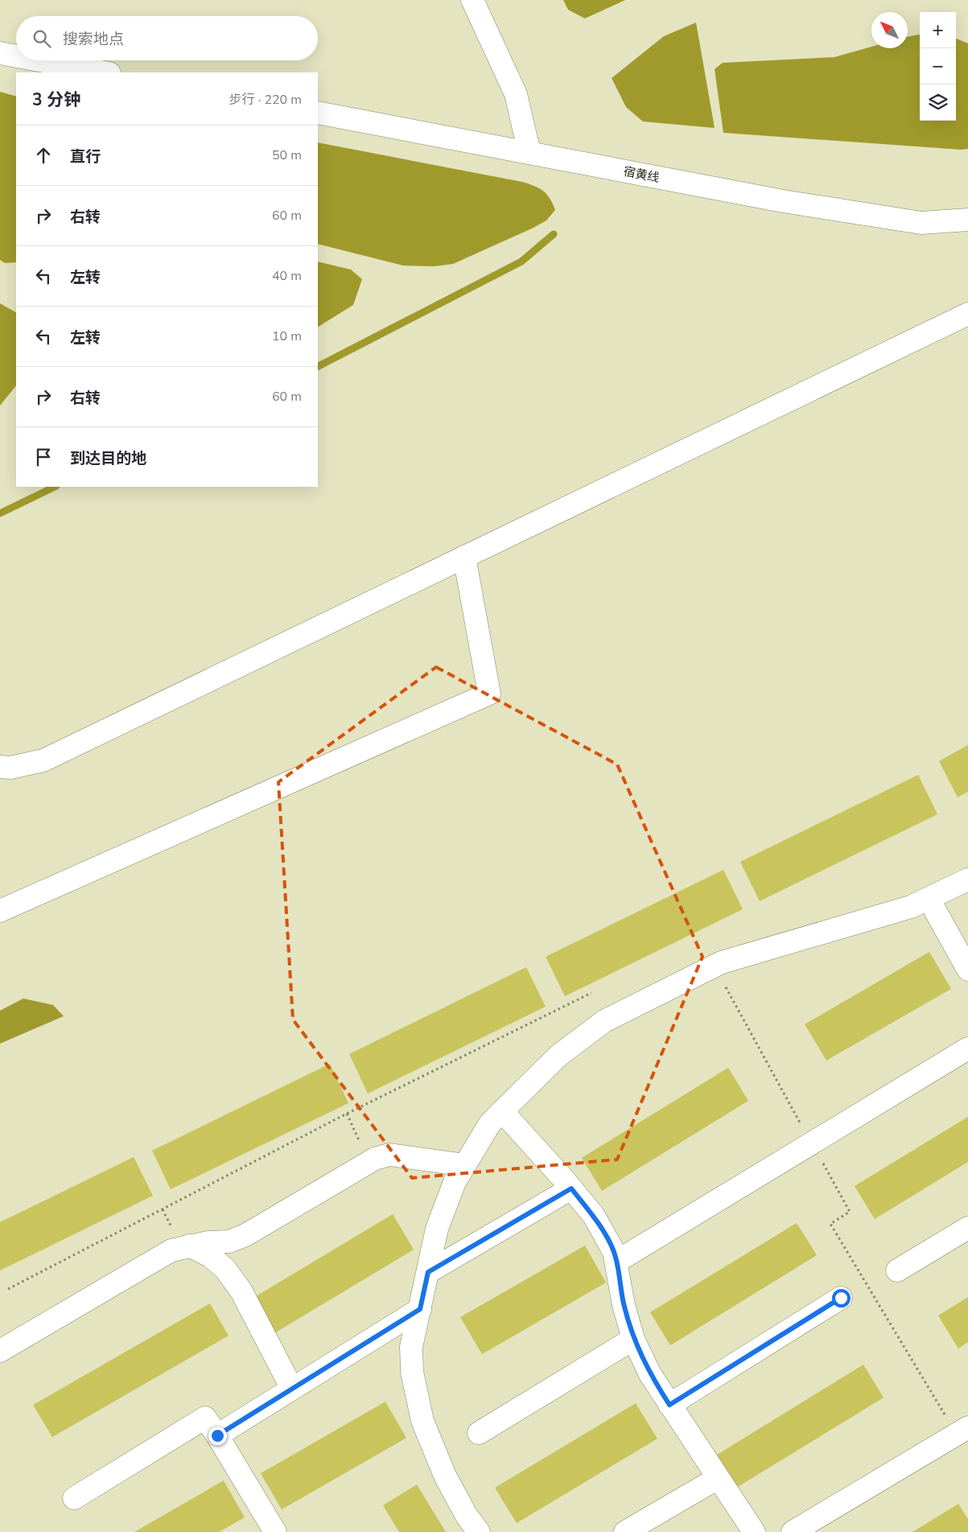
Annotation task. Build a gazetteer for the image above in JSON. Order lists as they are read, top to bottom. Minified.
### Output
{"streets":{"street":["宿黄线"]},"north":"top left","page":{"map_buttons":["+","−"],"search":"搜索地点","heading":["3 分钟","步行 · 220 m"],"list":[["直行","50 m"],["右转","60 m"],["左转","40 m"],["左转","10 m"],["右转","60 m"],"到达目的地"]}}
